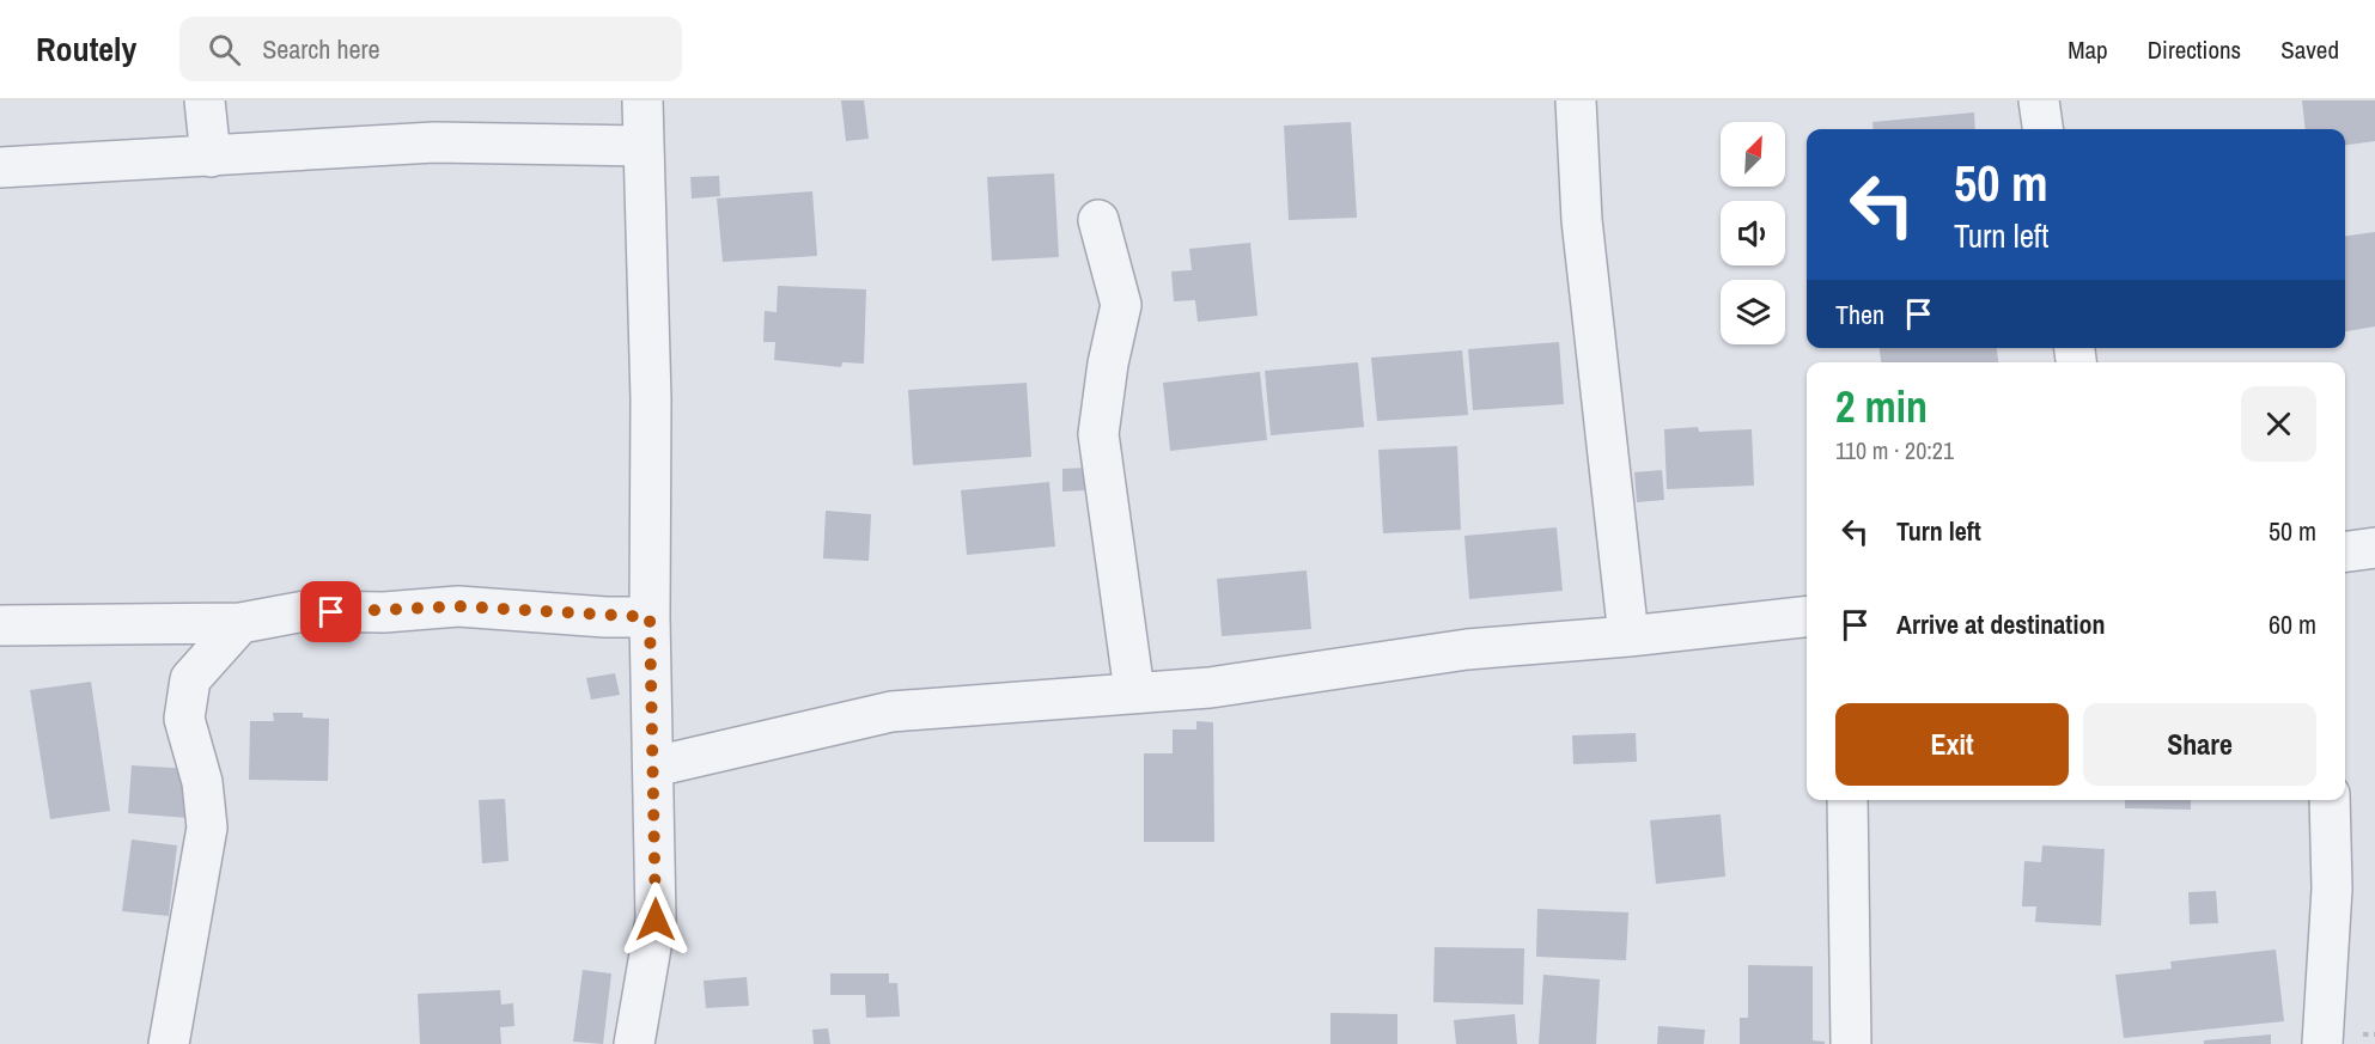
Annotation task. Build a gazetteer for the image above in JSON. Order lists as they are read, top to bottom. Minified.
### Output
{"north":"top right","page":{"header":"Routely","search":"Search here","nav":["Map","Directions","Saved"],"turn":["50 m","Turn left"],"then":"Then","heading":["2 min","110 m · 20:21"],"list":[{"name":"Turn left","value":"50 m"},{"name":"Arrive at destination","value":"60 m"}],"buttons":["Exit","Share"]}}
